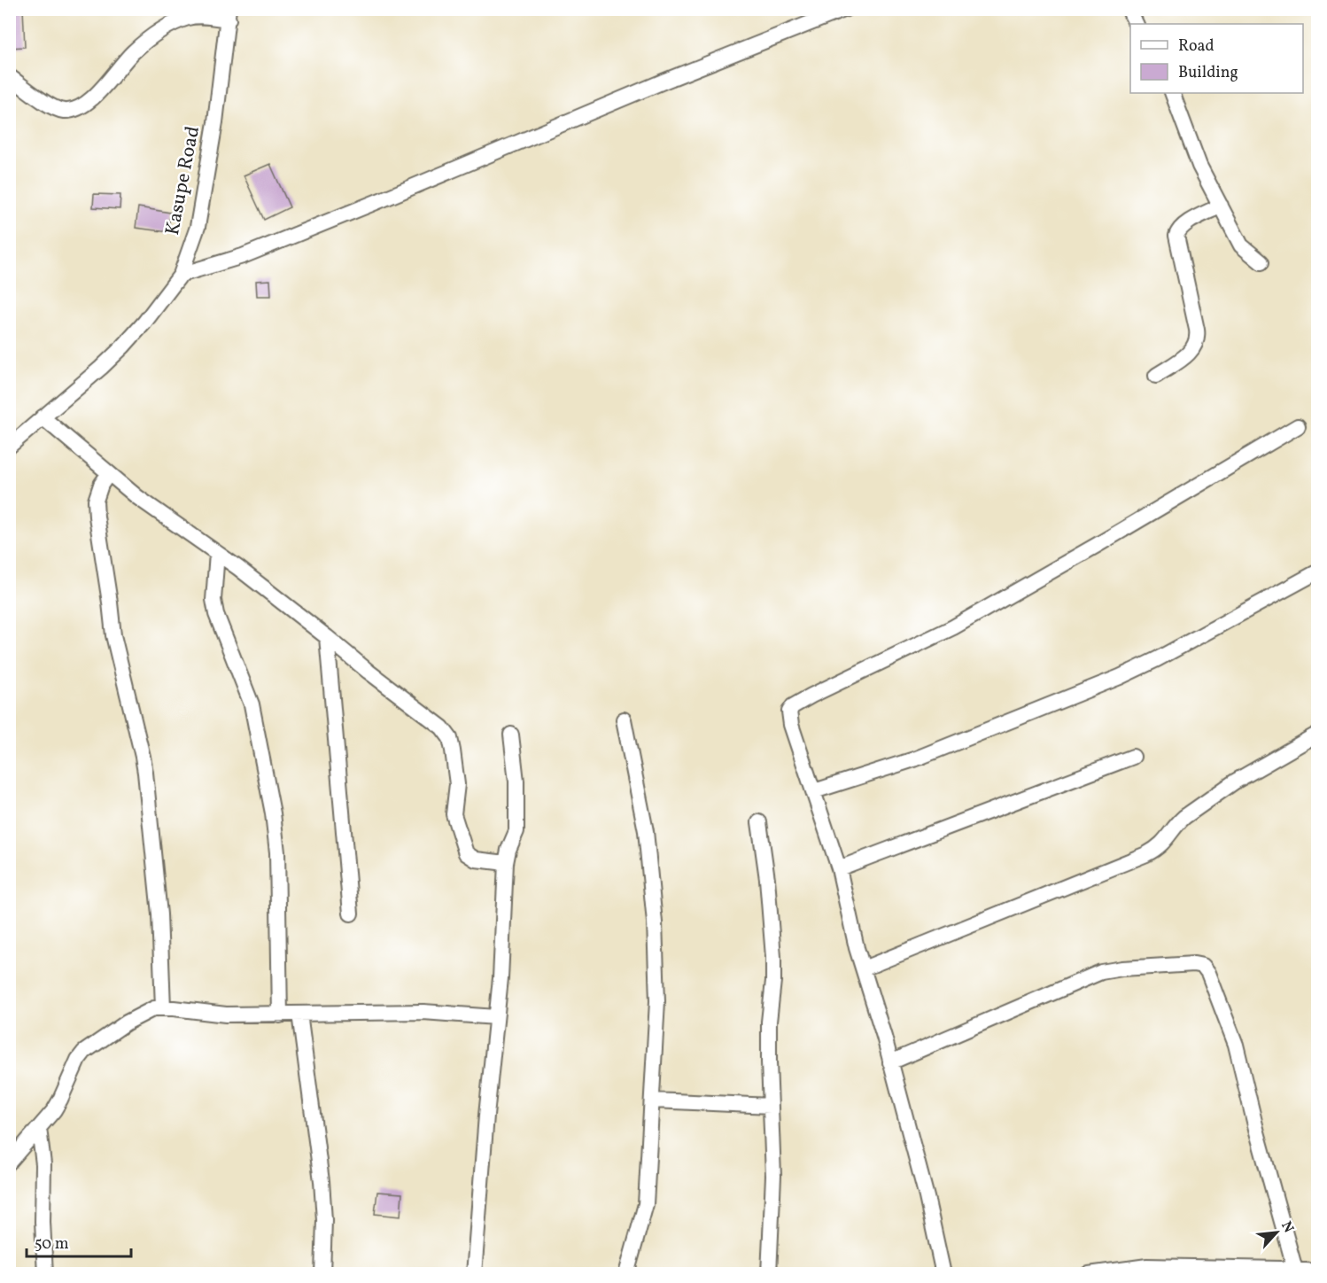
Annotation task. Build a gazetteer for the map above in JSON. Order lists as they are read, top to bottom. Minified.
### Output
{"streets":{"street":["Kasupe Road"]},"legend":["Road","Building"],"scale_bar":"50 m","north":"top right"}
